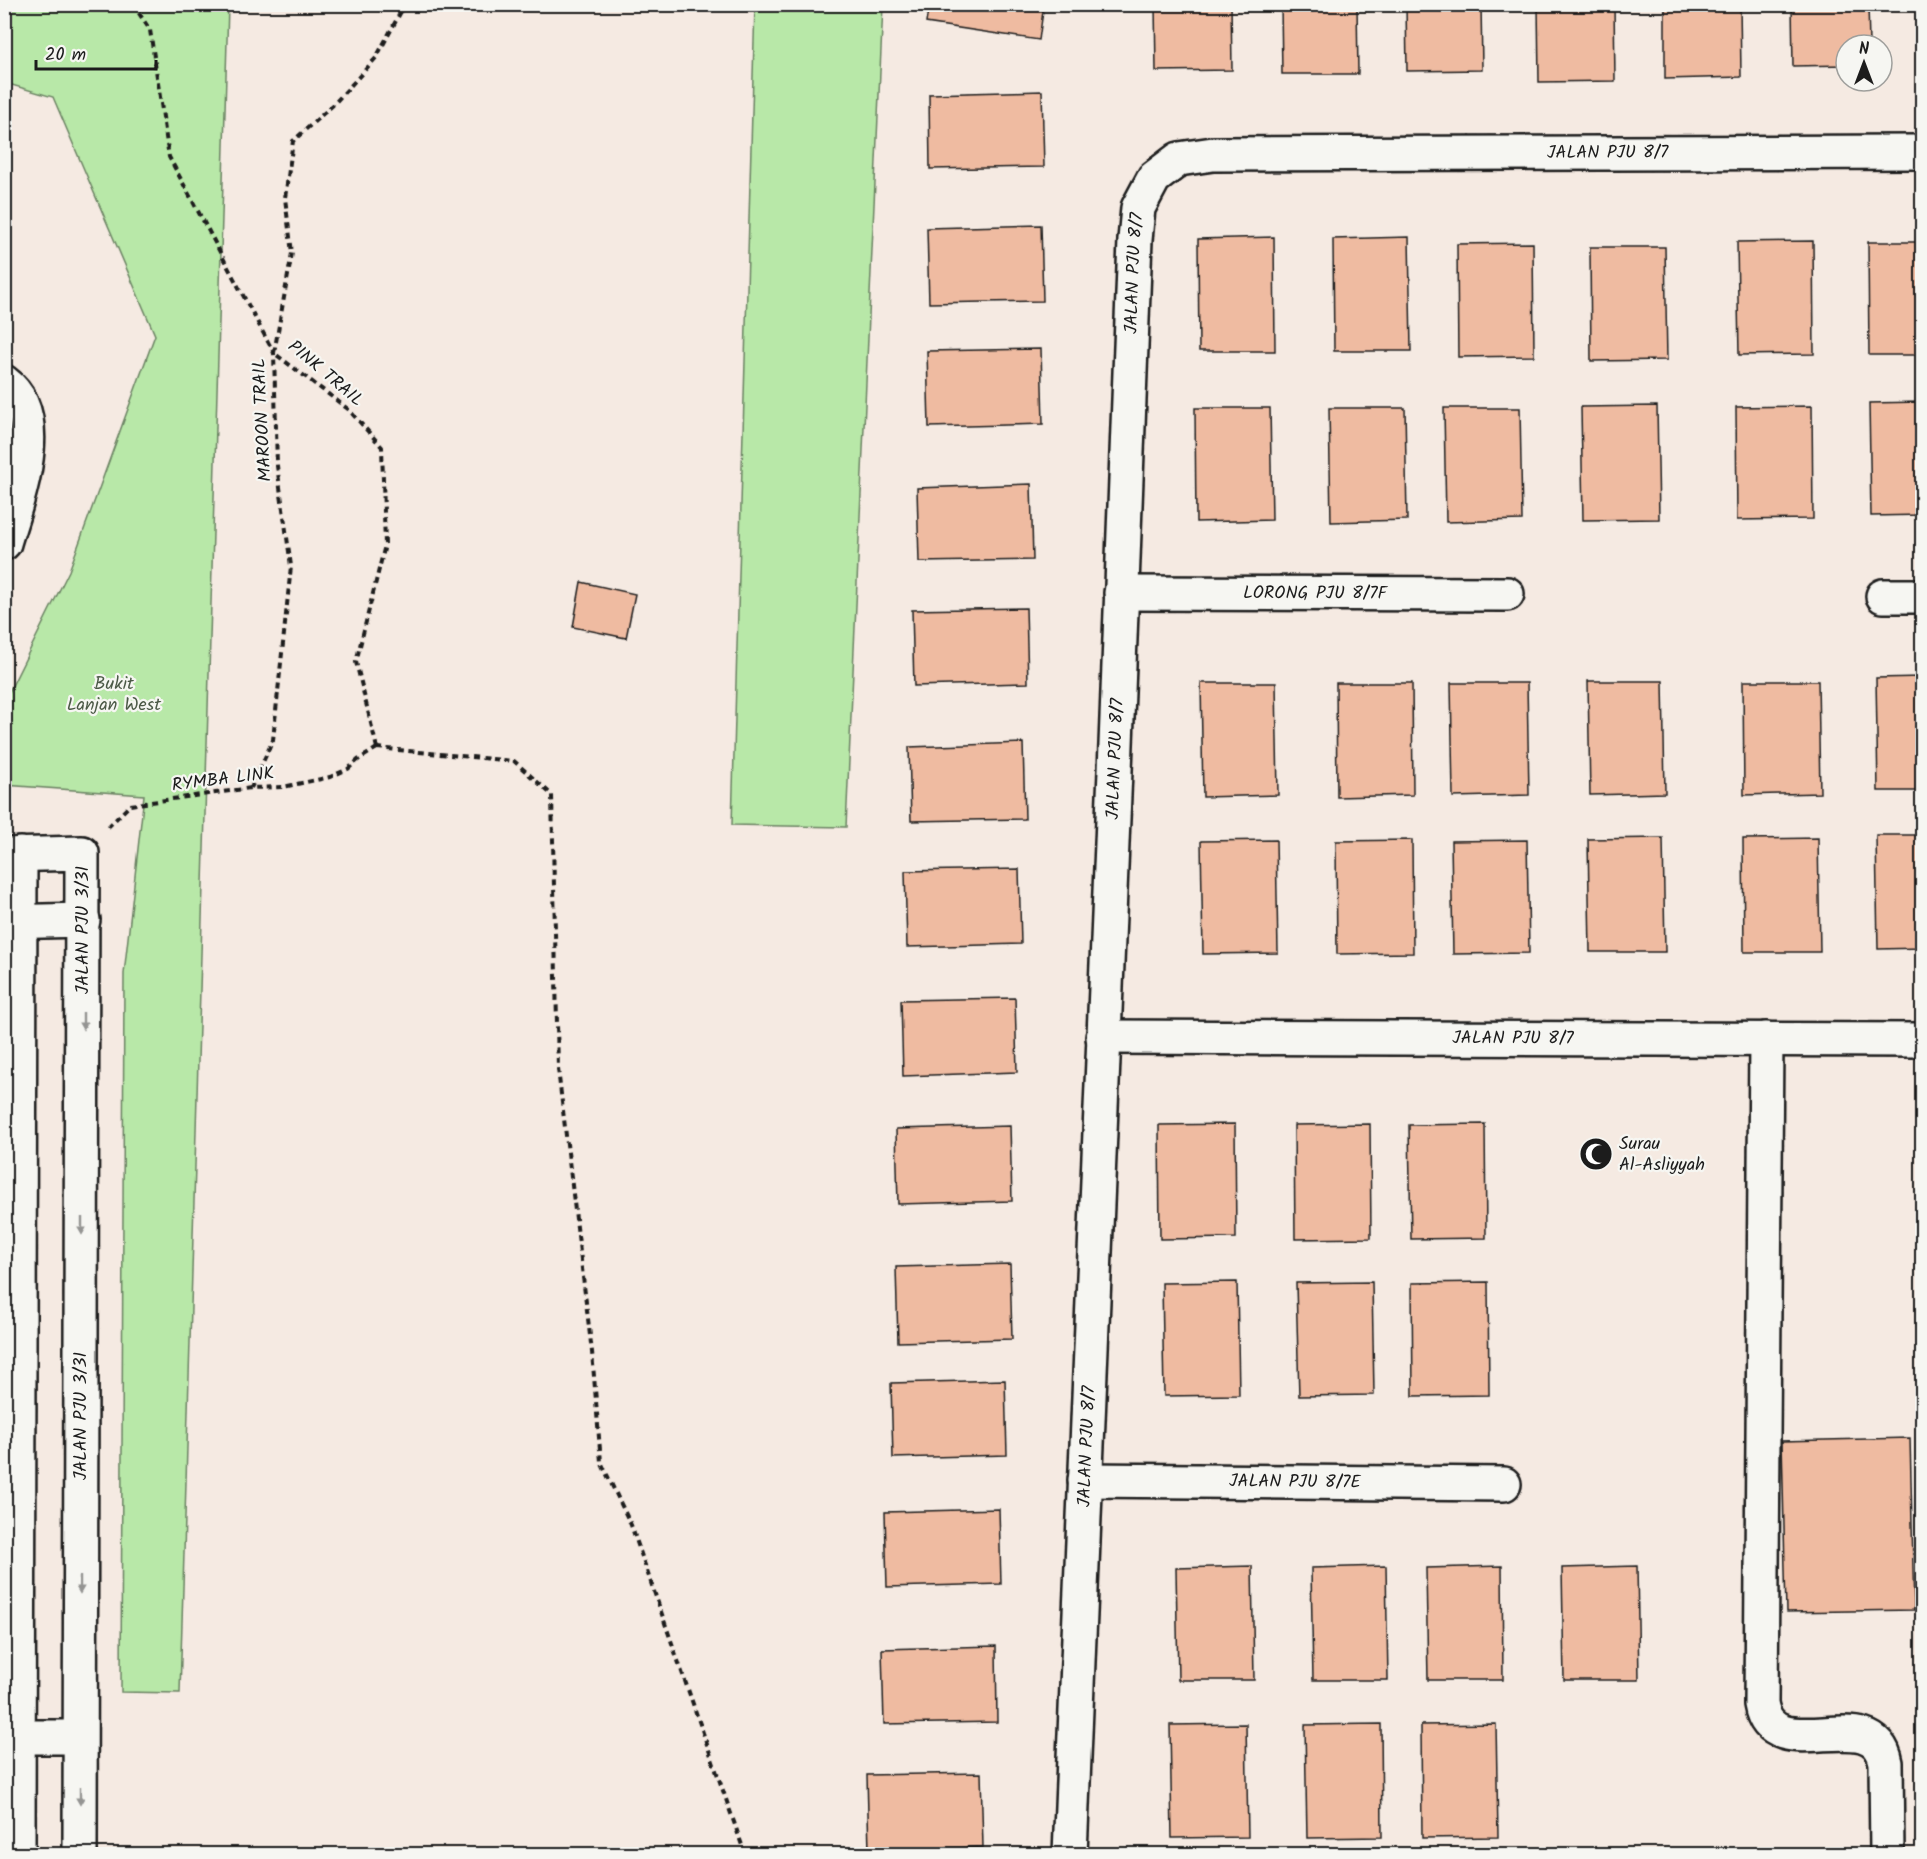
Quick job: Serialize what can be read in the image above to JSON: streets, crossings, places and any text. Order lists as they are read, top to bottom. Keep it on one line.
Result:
{"streets":{"street":["JALAN PJU 8/7","LORONG PJU 8/7F","JALAN PJU 3/31","JALAN PJU 8/7E"],"path":["PINK TRAIL","MAROON TRAIL","RYMBA LINK"]},"crossings":[["JALAN PJU 8/7","LORONG PJU 8/7F"],["JALAN PJU 8/7","JALAN PJU 8/7E"],["PINK TRAIL","MAROON TRAIL"],["PINK TRAIL","RYMBA LINK"],["MAROON TRAIL","RYMBA LINK"],["RYMBA LINK","JALAN PJU 3/31"]],"parks":["Bukit Lanjan West"],"places":{"mosque":["Surau Al-Asliyyah"]},"scale_bar":"20 m","north":"top"}
